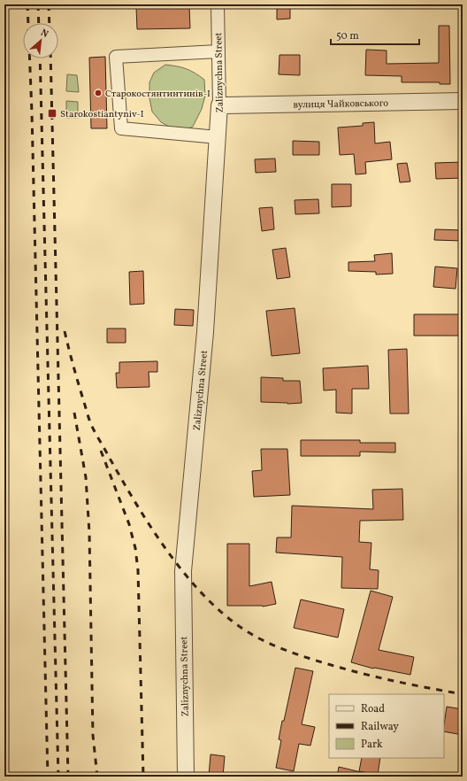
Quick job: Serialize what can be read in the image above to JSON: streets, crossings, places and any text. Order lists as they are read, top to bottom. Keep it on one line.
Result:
{"streets":{"street":["Zaliznychna Street","вулиця Чайковського"]},"crossings":[["Zaliznychna Street","вулиця Чайковського"]],"places":{"other":["Старокостянтинтинів-І"],"transit":["Starokostiantyniv-I"]},"legend":["Road","Railway","Park"],"scale_bar":"50 m","north":"top right"}
